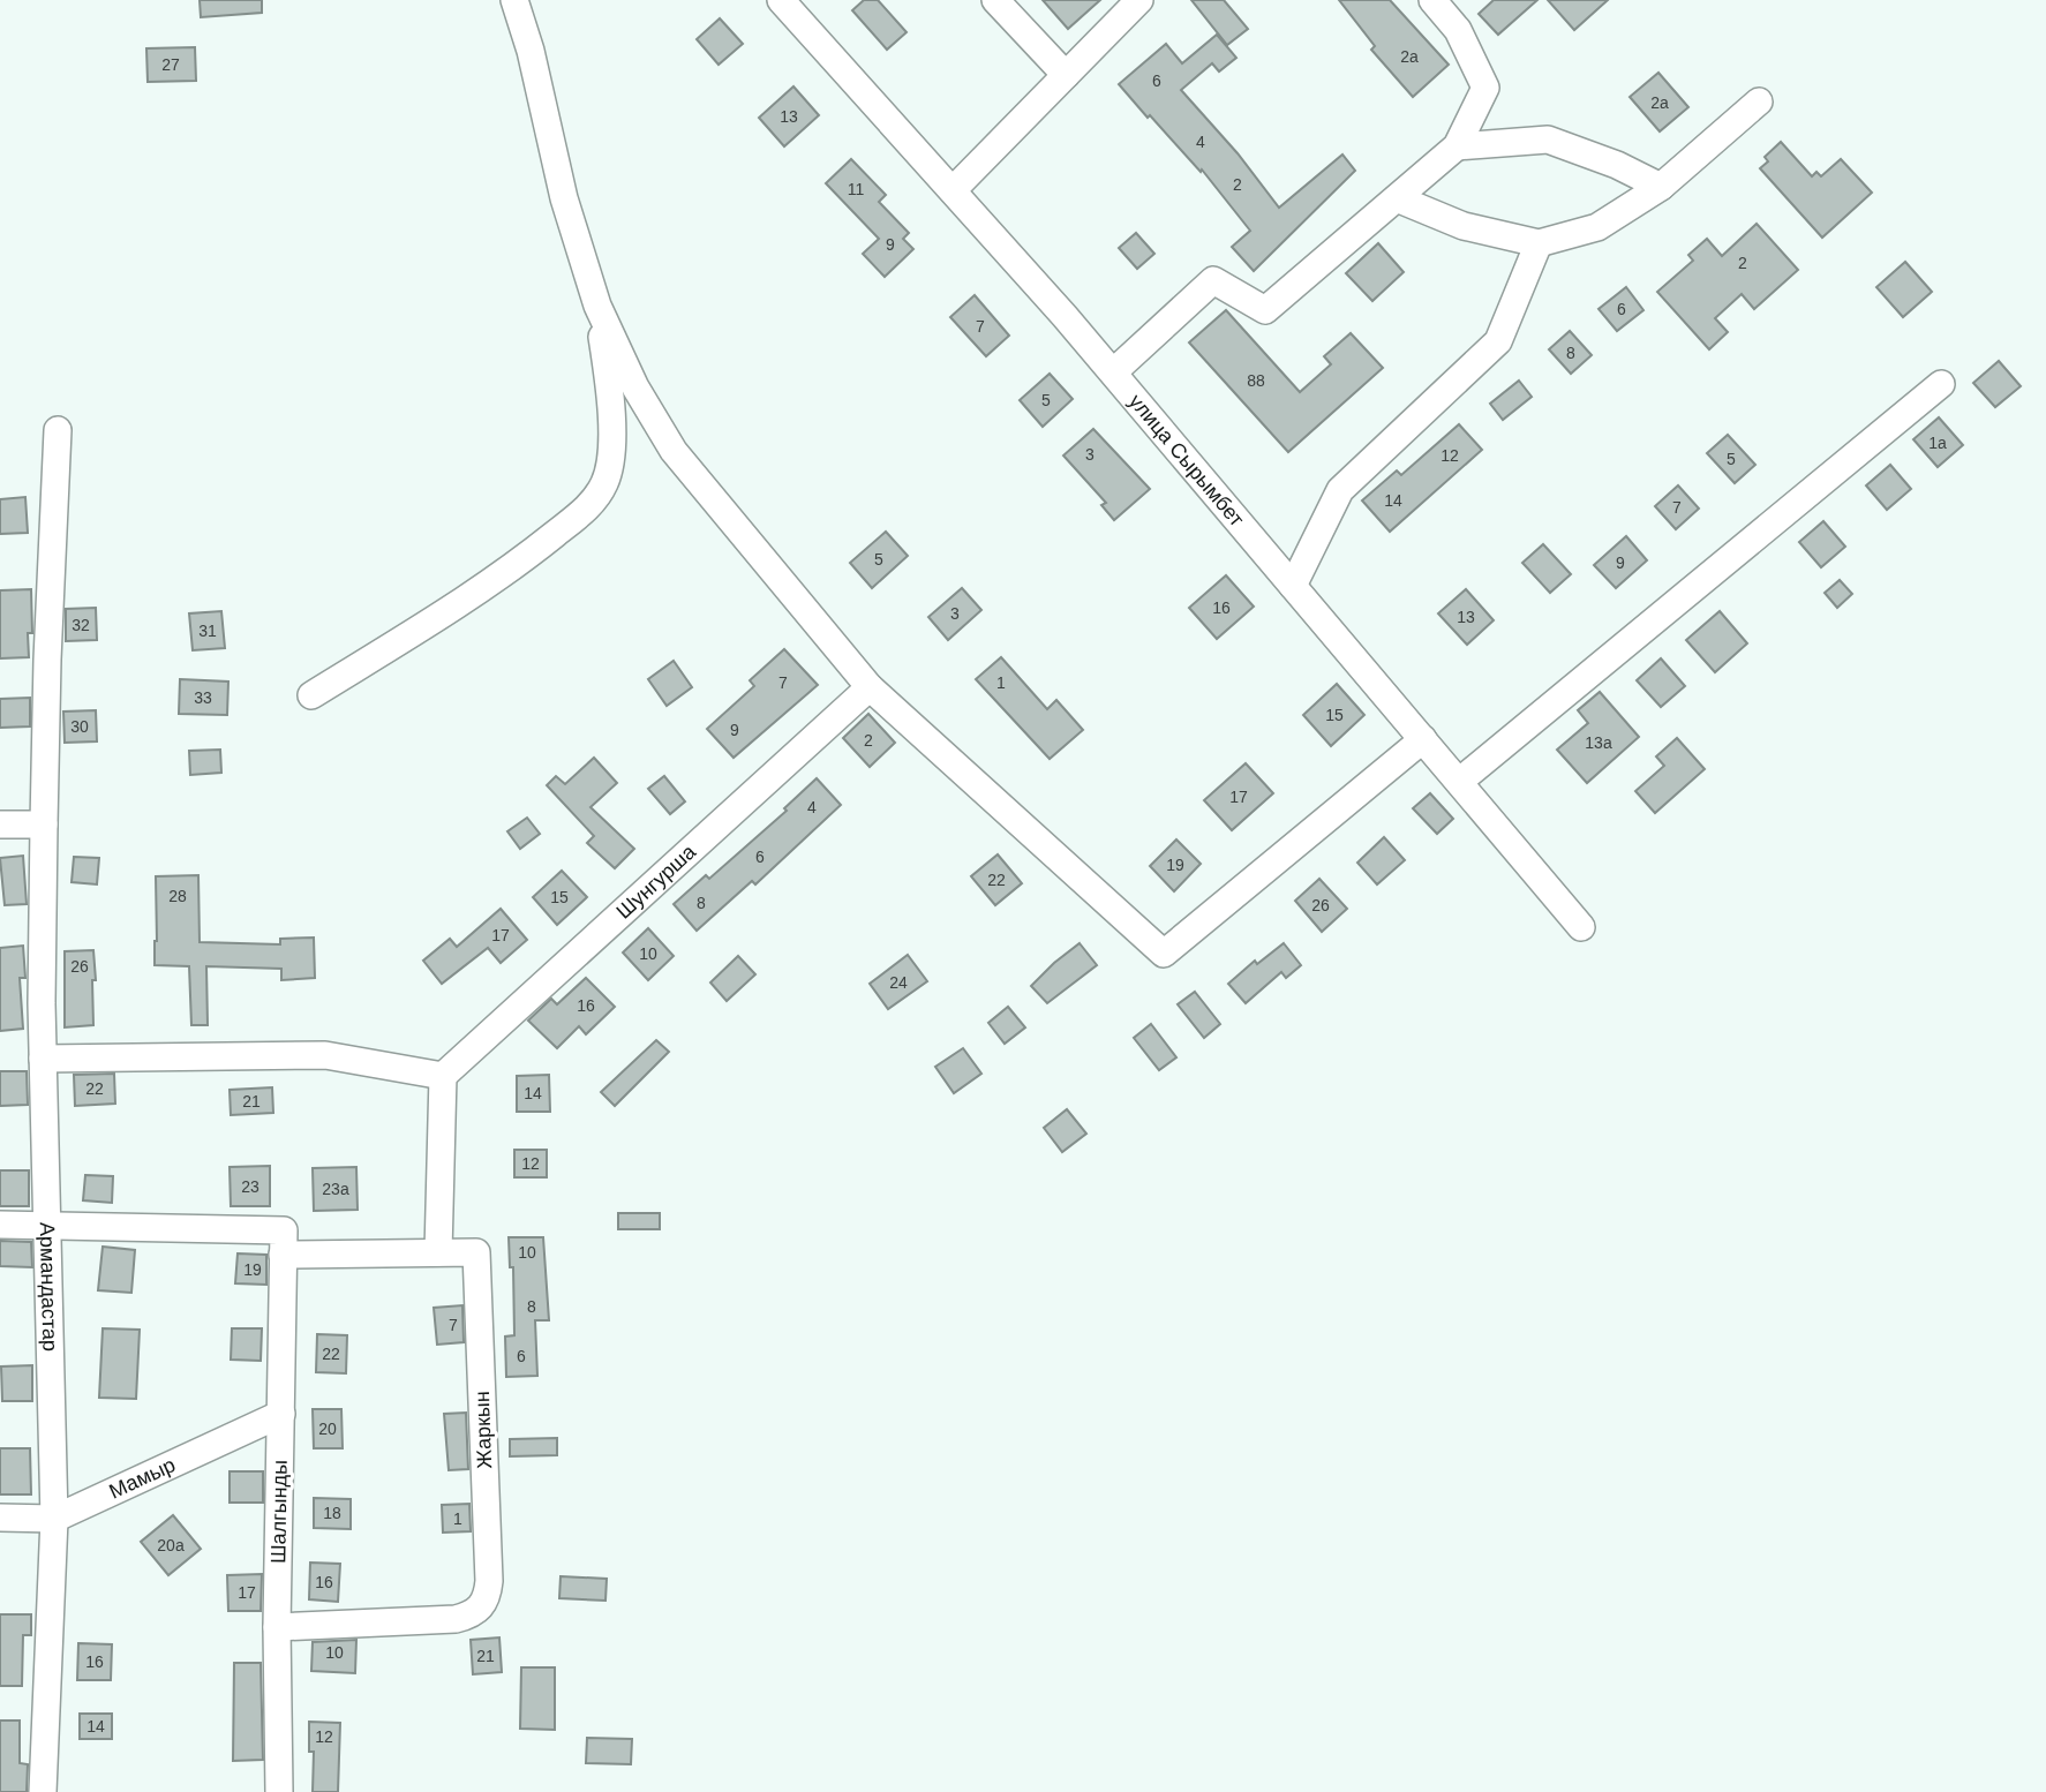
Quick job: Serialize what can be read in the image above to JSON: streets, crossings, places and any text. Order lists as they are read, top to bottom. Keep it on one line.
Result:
{"streets":{"street":["улица Сырымбет","Шунгурша","Армандастар","Жаркын","Мамыр","Шалгынды"]},"crossings":[["Армандастар","Мамыр"],["Жаркын","Шалгынды"],["Мамыр","Шалгынды"]],"house_numbers":["2а","27","6","2а","13","4","2","11","9","2","6","7","8","88","5","1а","3","12","5","14","7","5","9","16","3","13","32","31","7","1","33","15","30","9","2","13а","17","4","6","19","22","28","15","8","26","17","10","26","24","16","22","14","21","12","23","23а","10","19","8","7","22","6","20","18","1","20а","16","17","10","21","16","14","12"]}
